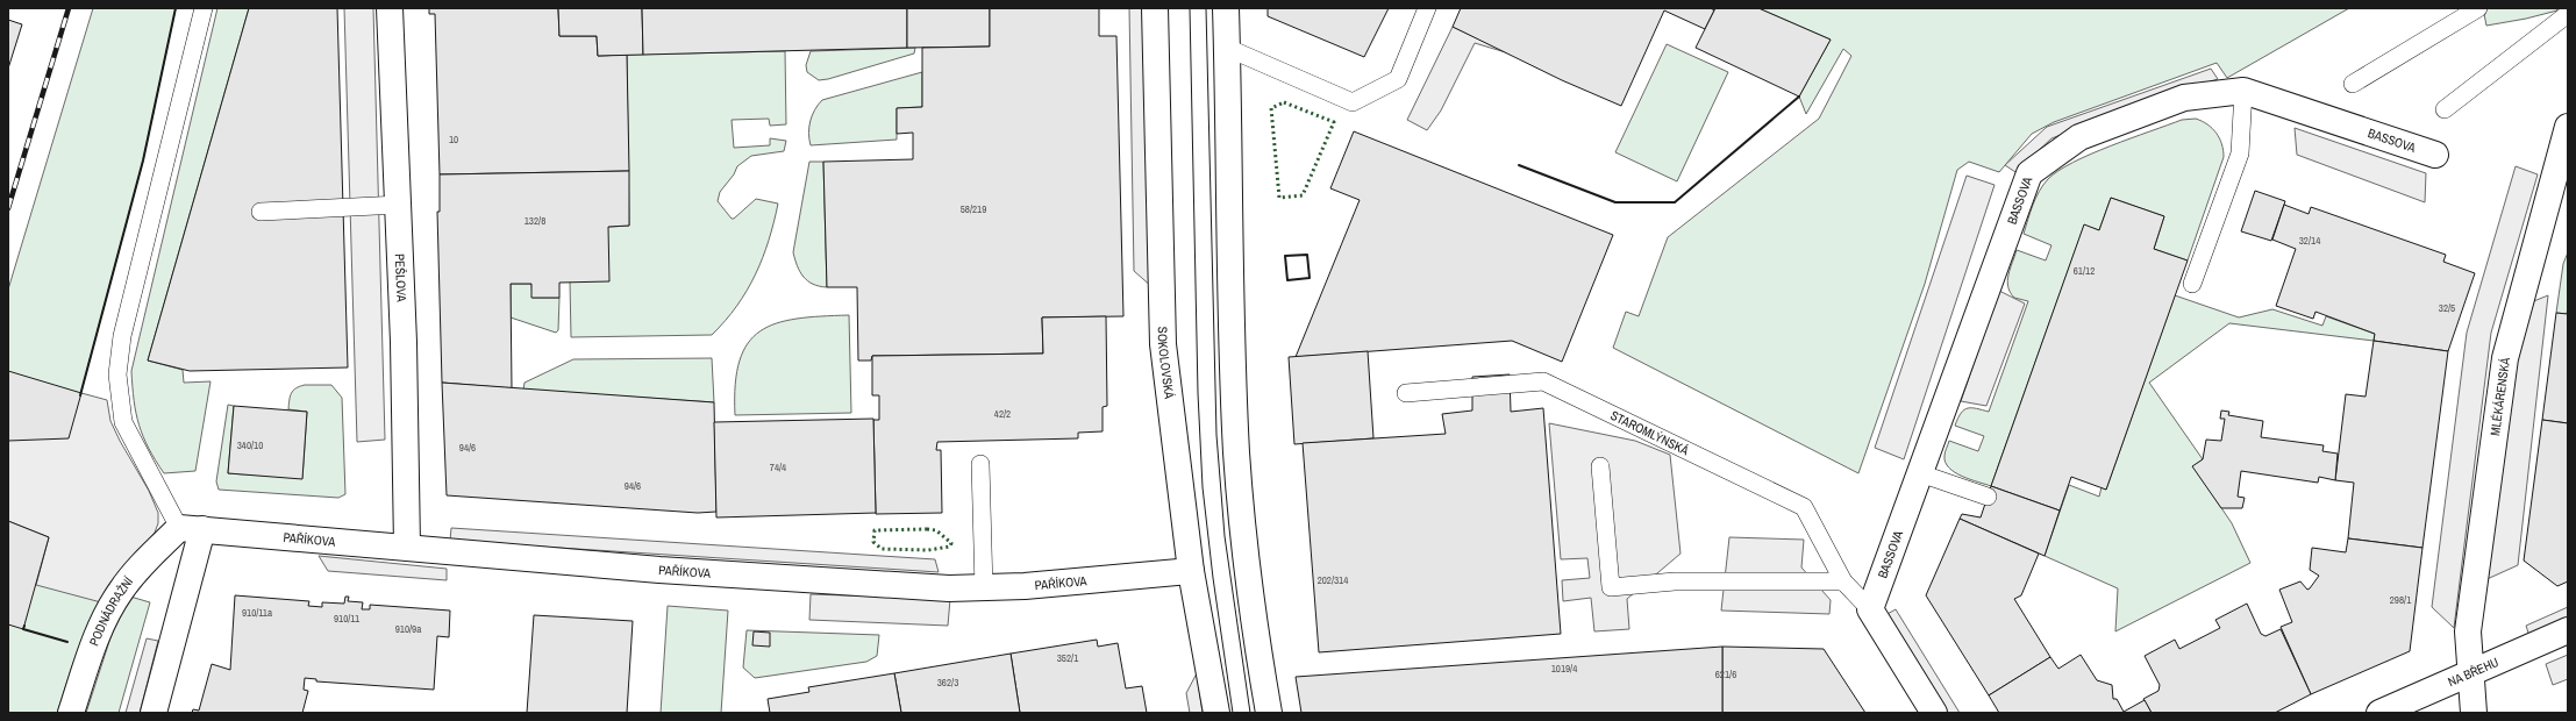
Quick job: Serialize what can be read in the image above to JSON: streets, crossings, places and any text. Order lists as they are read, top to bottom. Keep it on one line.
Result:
{"streets":{"street":["BASSOVA","PEŠLOVA","SOKOLOVSKÁ","MLÉKÁRENSKÁ","STAROMLÝNSKÁ","PAŘÍKOVA","PODNÁDRAŽNÍ","NA BŘEHU"]},"crossings":[["BASSOVA","STAROMLÝNSKÁ"],["PEŠLOVA","PAŘÍKOVA"],["SOKOLOVSKÁ","PAŘÍKOVA"],["MLÉKÁRENSKÁ","NA BŘEHU"],["PAŘÍKOVA","PODNÁDRAŽNÍ"]],"house_numbers":["10","58/219","132/8","32/14","61/12","32/5","42/2","340/10","94/6","74/4","94/6","202/314","298/1","910/11a","910/11","910/9a","352/1","1019/4","621/6","362/3"]}
